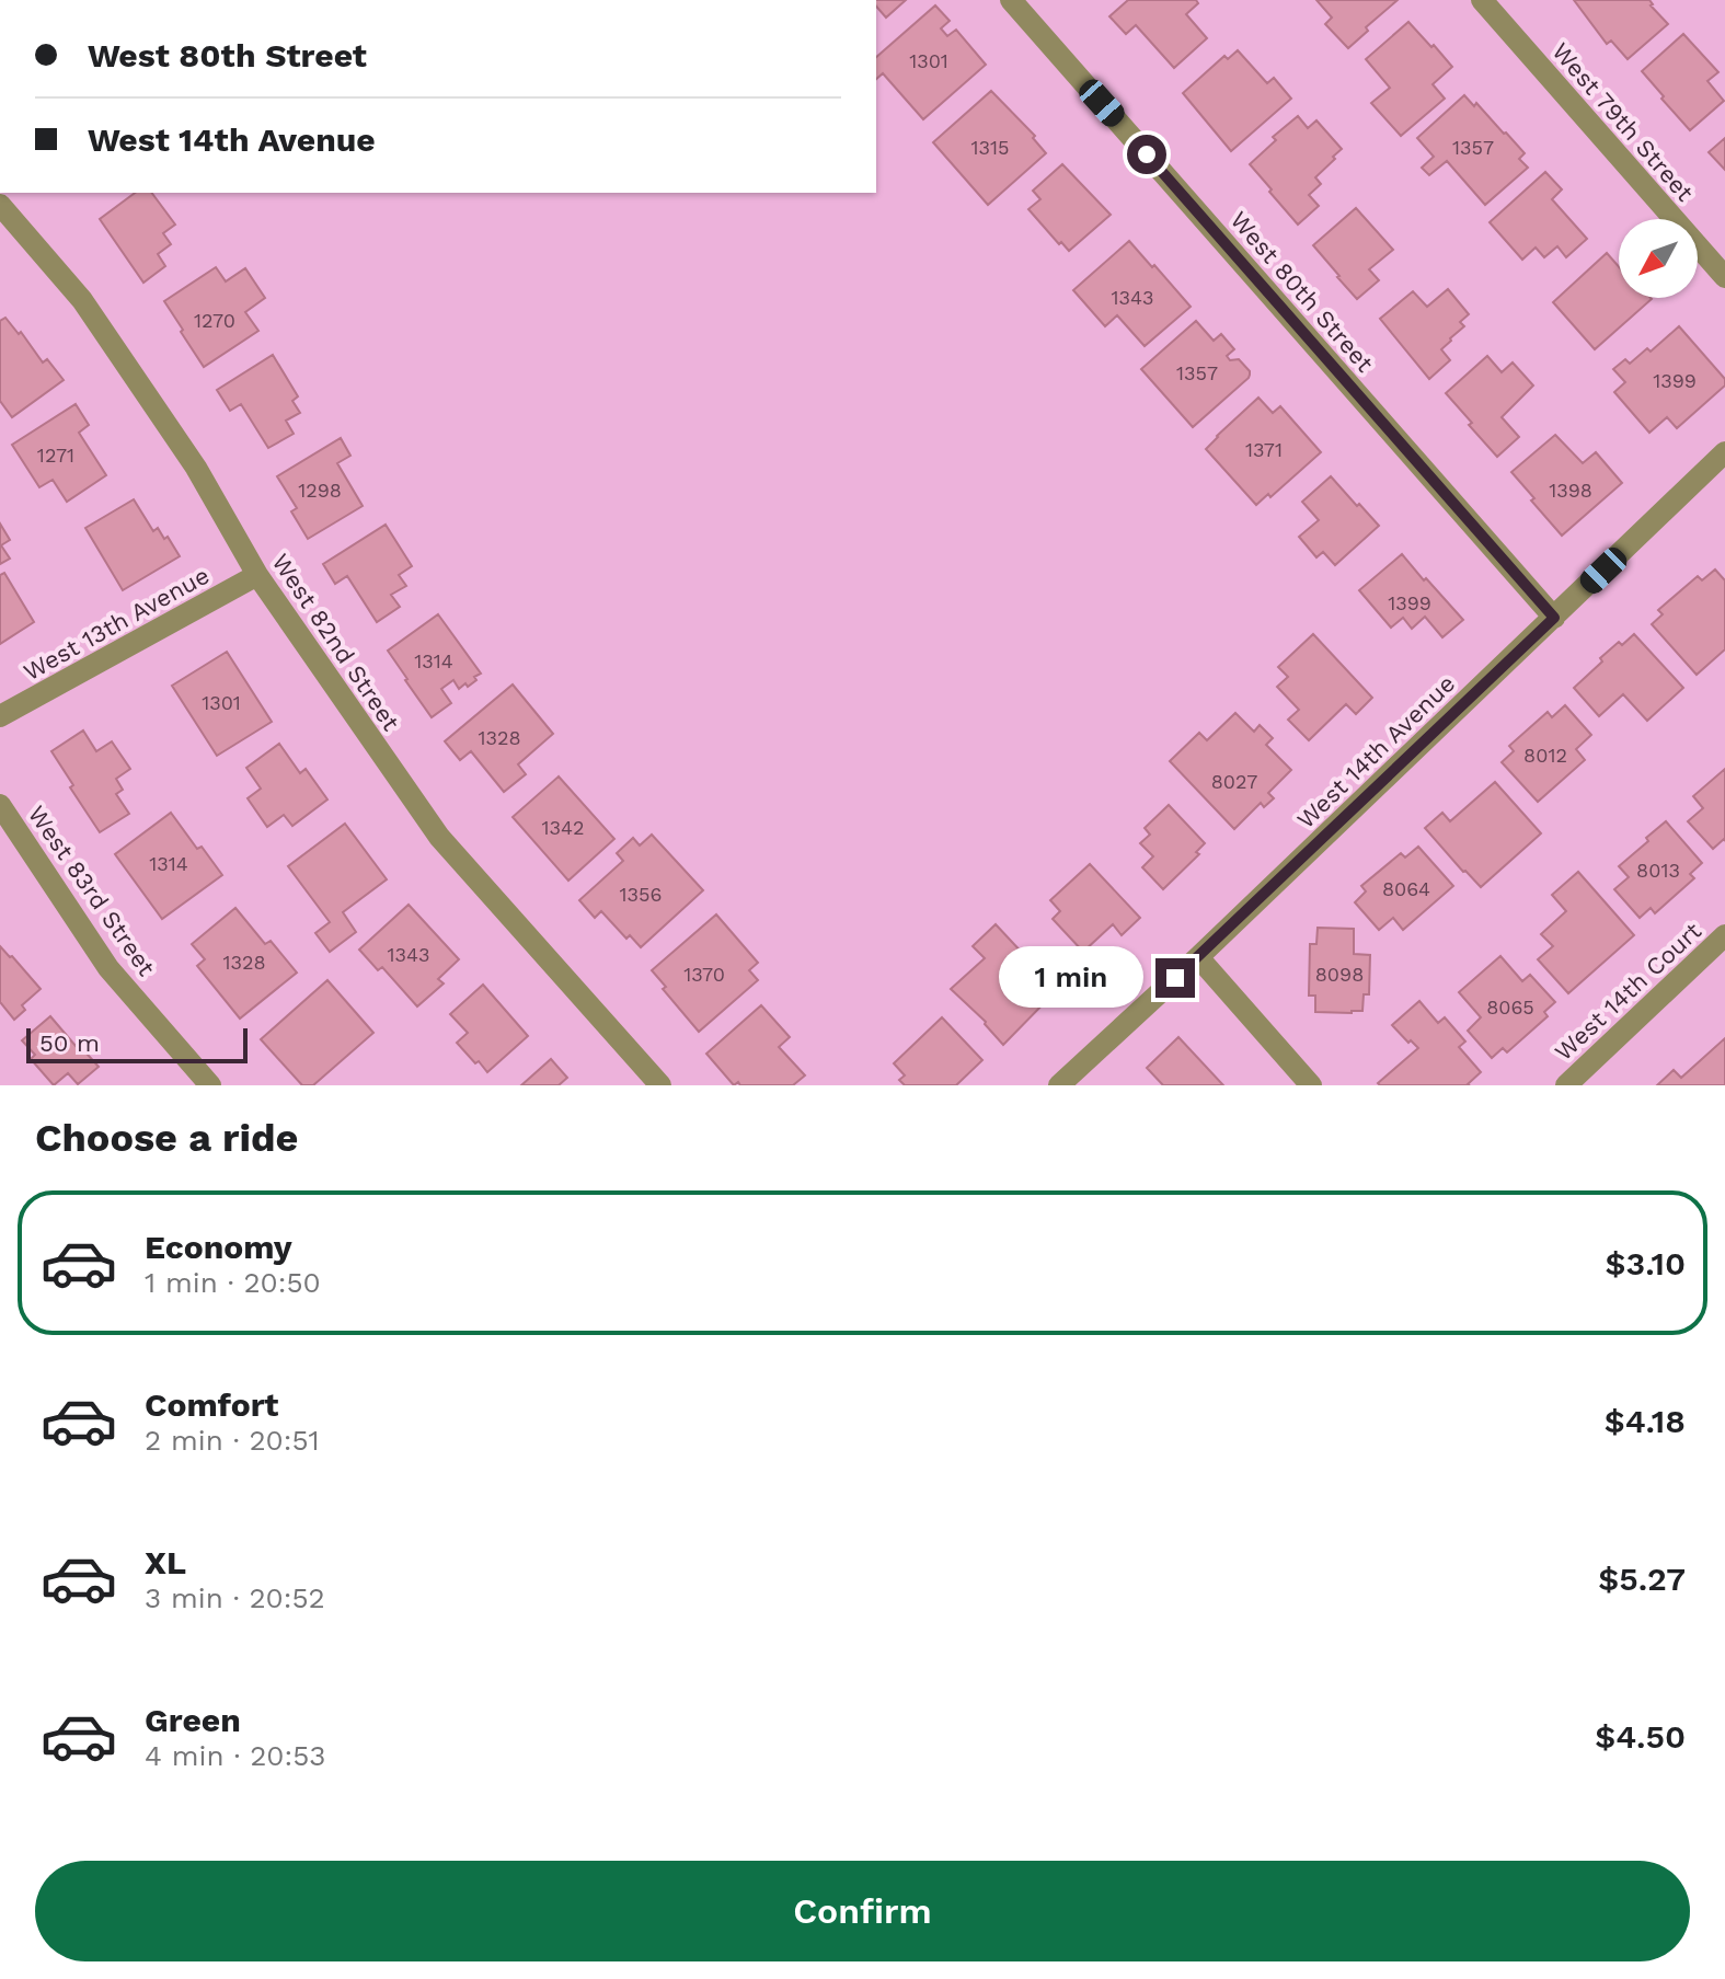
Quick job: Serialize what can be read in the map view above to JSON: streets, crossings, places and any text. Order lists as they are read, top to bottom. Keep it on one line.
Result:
{"streets":{"street":["West 79th Street","West 80th Street","West 13th Avenue","West 82nd Street","West 14th Avenue","West 83rd Street","West 14th Court"]},"crossings":[["West 80th Street","West 14th Avenue"],["West 13th Avenue","West 82nd Street"]],"house_numbers":["1301","1315","1357","1343","1270","1357","1399","1371","1271","1298","1398","1399","1314","1301","1328","8012","8027","1342","1314","8013","8064","1356","1343","1328","1370","8098","8065"],"scale_bar":"50 m","north":"bottom left","page":{"banner":["West 80th Street","West 14th Avenue"],"bubble":"1 min","scale":"50 m","heading":"Choose a ride","list":[{"name":"Economy","note":"1 min · 20:50","value":"$3.10"},{"name":"Comfort","note":"2 min · 20:51","value":"$4.18"},{"name":"XL","note":"3 min · 20:52","value":"$5.27"},{"name":"Green","note":"4 min · 20:53","value":"$4.50"}],"buttons":"Confirm"}}
